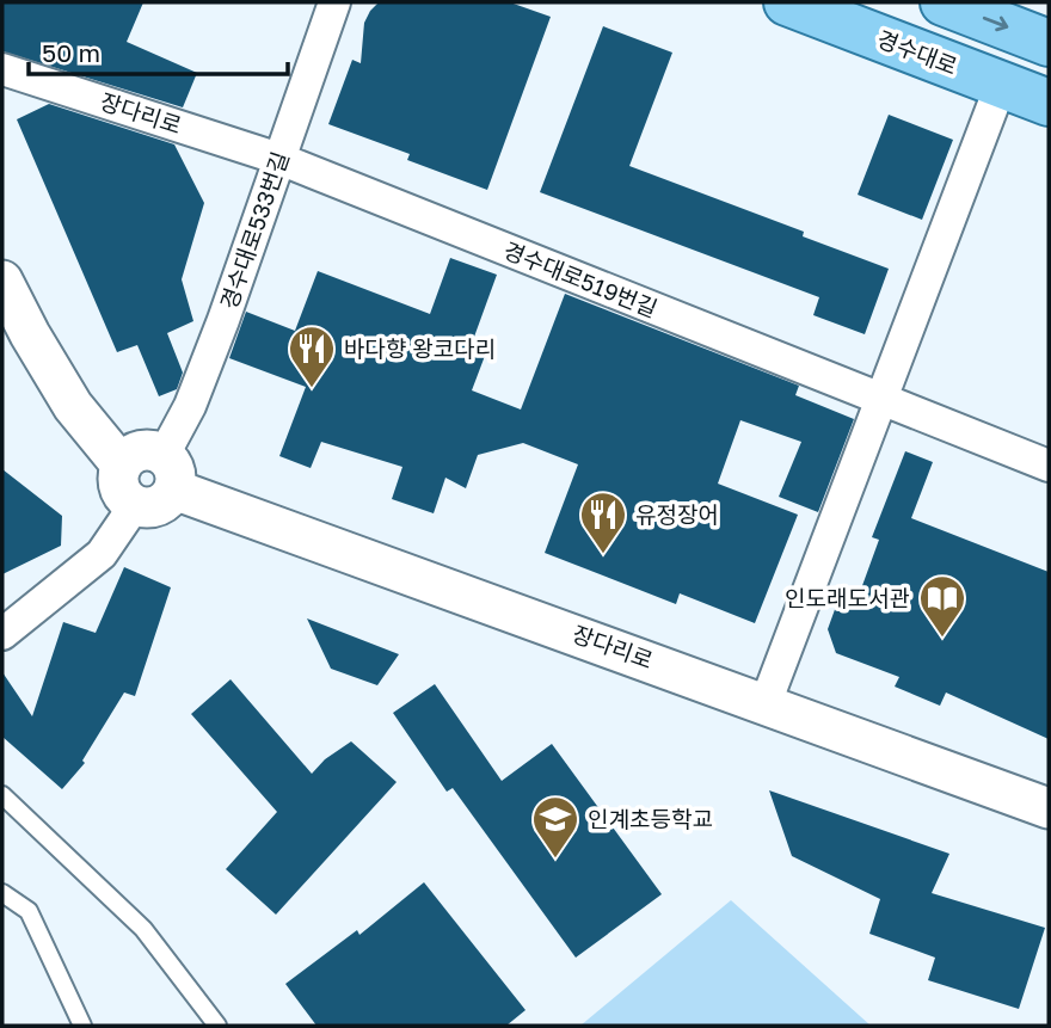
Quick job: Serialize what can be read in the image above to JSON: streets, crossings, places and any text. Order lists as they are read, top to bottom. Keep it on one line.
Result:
{"streets":{"main road":["경수대로"],"street":["장다리로","경수대로533번길","경수대로519번길"]},"crossings":[["장다리로","경수대로533번길"],["장다리로","경수대로519번길"],["경수대로533번길","경수대로519번길"]],"places":{"restaurant":["바다향 왕코다리","유정장어"],"library":["인도래도서관"],"school or university":["인계초등학교"]},"scale_bar":"50 m"}
